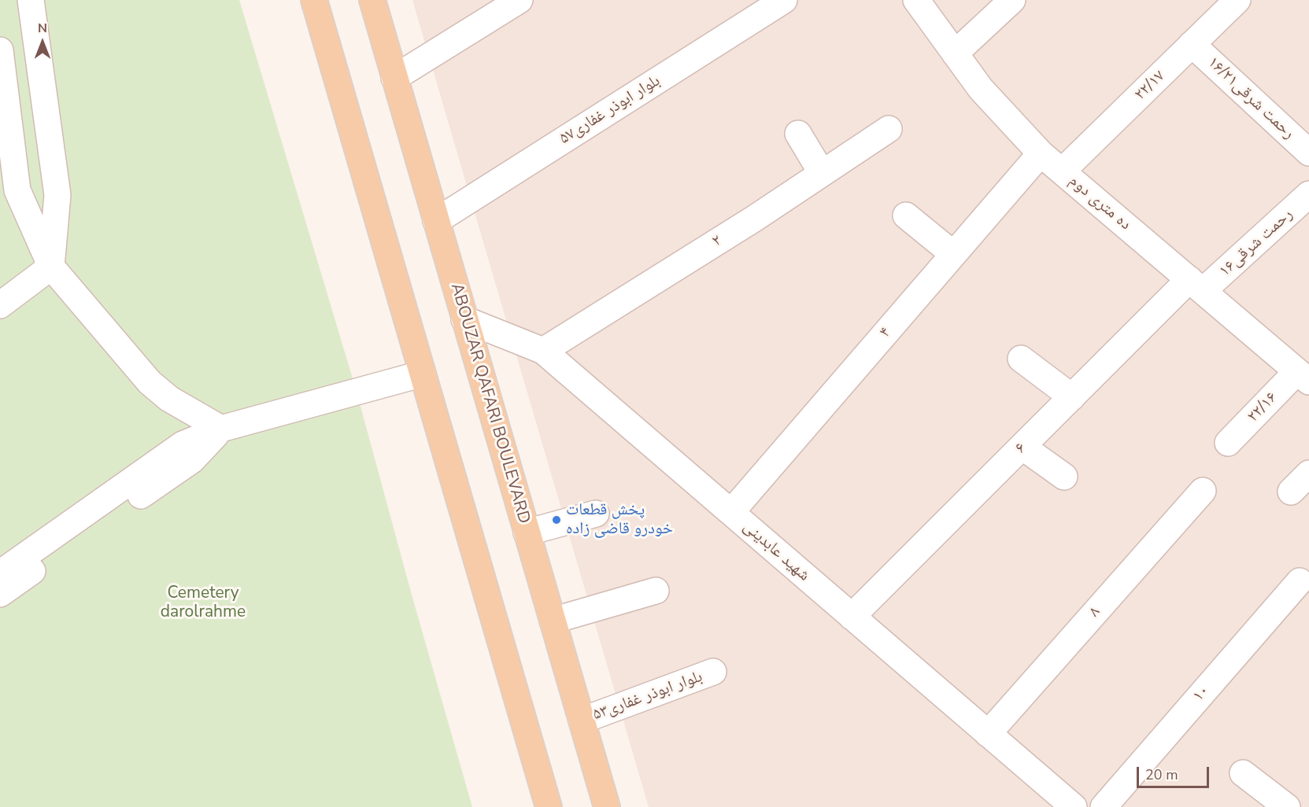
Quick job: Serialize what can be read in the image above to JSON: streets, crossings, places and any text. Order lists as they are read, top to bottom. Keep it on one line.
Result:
{"streets":{"main road":["ABOUZAR QAFARI BOULEVARD"],"street":["۲۲/۱۷","۱۶/۲۱رحمت شرقی","بلوار ابوذر غفاری۵۷","ده متری دوم","۲","۱۶رحمت شرقی","۴","۲۲/۱۶","۶","شهید عابدینی","۸","۱۰","بلوار ابوذر غفاری۵۳"]},"crossings":[["۲۲/۱۷","۱۶/۲۱رحمت شرقی"],["۲۲/۱۷","ده متری دوم"],["بلوار ابوذر غفاری۵۷","ABOUZAR QAFARI BOULEVARD"],["ده متری دوم","۱۶رحمت شرقی"],["ده متری دوم","۴"],["ده متری دوم","۲۲/۱۶"],["ده متری دوم","۶"],["۲","شهید عابدینی"],["۱۶رحمت شرقی","۶"],["۴","شهید عابدینی"],["ABOUZAR QAFARI BOULEVARD","شهید عابدینی"],["ABOUZAR QAFARI BOULEVARD","بلوار ابوذر غفاری۵۳"],["۶","شهید عابدینی"],["شهید عابدینی","۸"]],"parks":["Cemetery darolrahme"],"places":["پخش قطعات خودرو قاضی زاده"],"scale_bar":"20 m","north":"top"}
